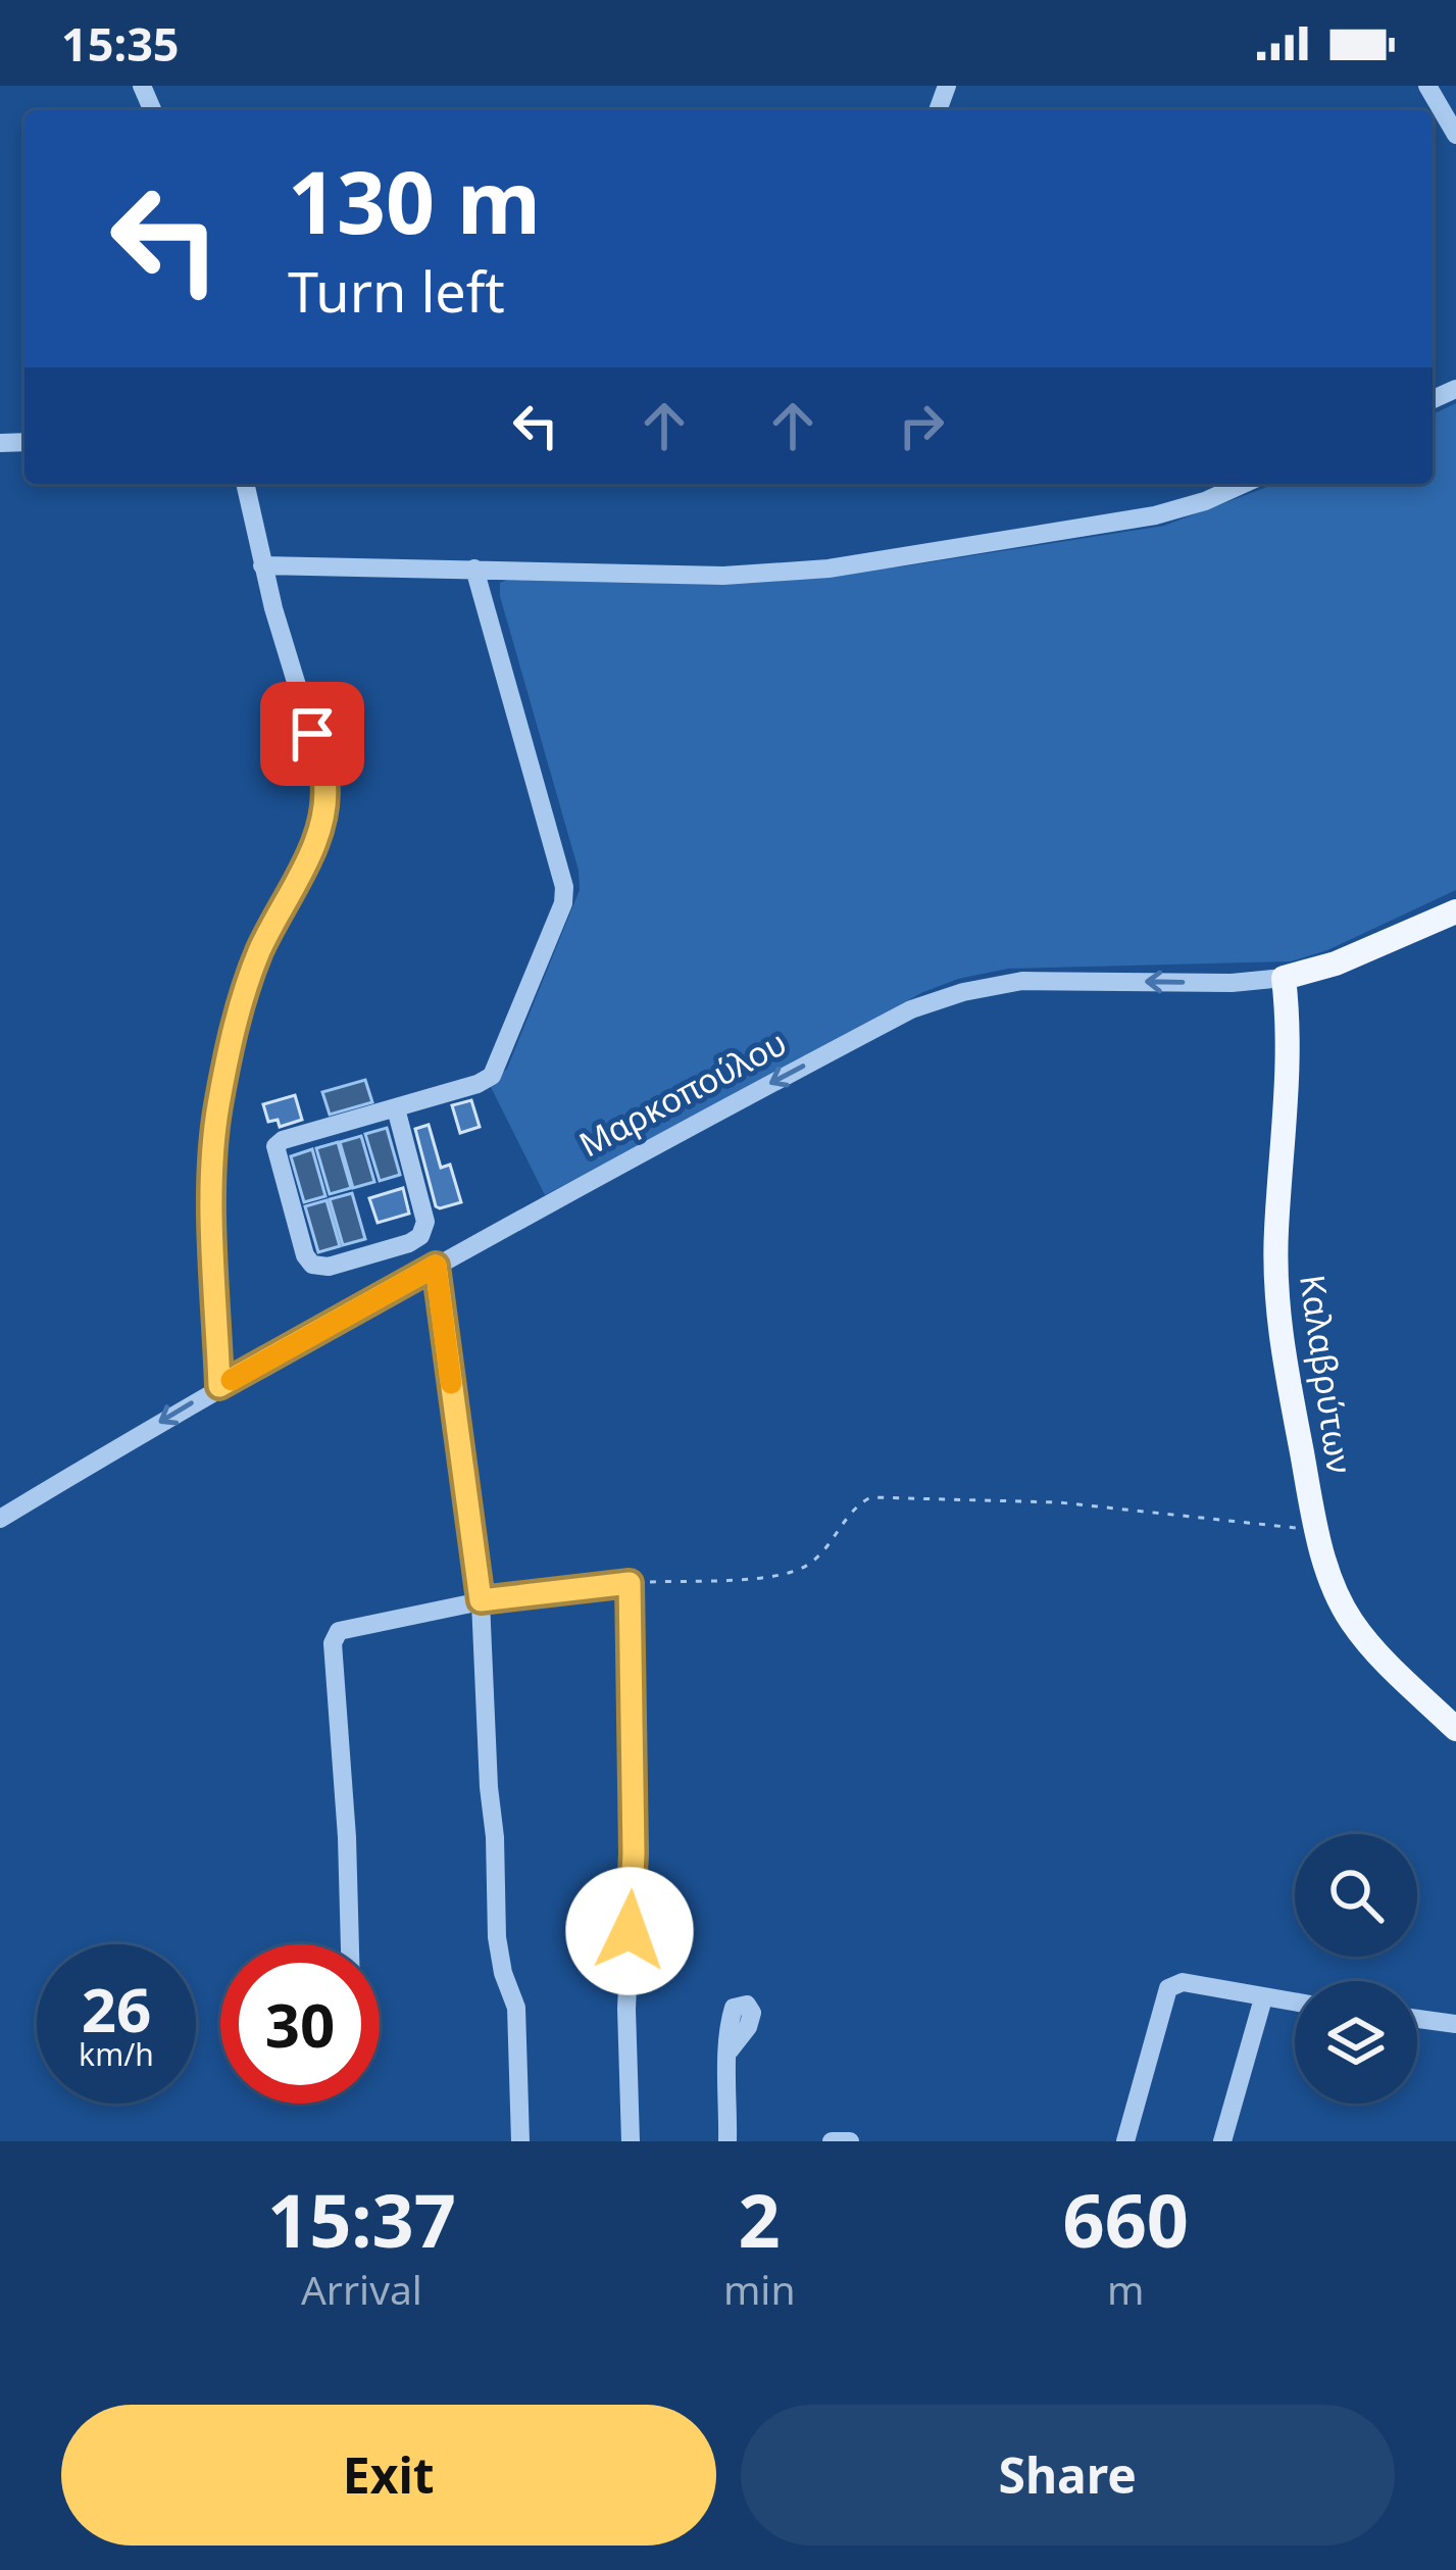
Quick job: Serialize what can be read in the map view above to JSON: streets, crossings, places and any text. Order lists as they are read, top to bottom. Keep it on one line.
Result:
{"streets":{"main road":["Μαρκοπούλου","Καλαβρύτων"]},"crossings":[["Μαρκοπούλου","Καλαβρύτων"]],"one_way":["Μαρκοπούλου"],"page":{"status":"15:35","turn":["130 m","Turn left"],"speed":"26 km/h","limit":"30","eta":["15:37","Arrival","2","min","660","m"],"buttons":["Exit","Share"]}}
